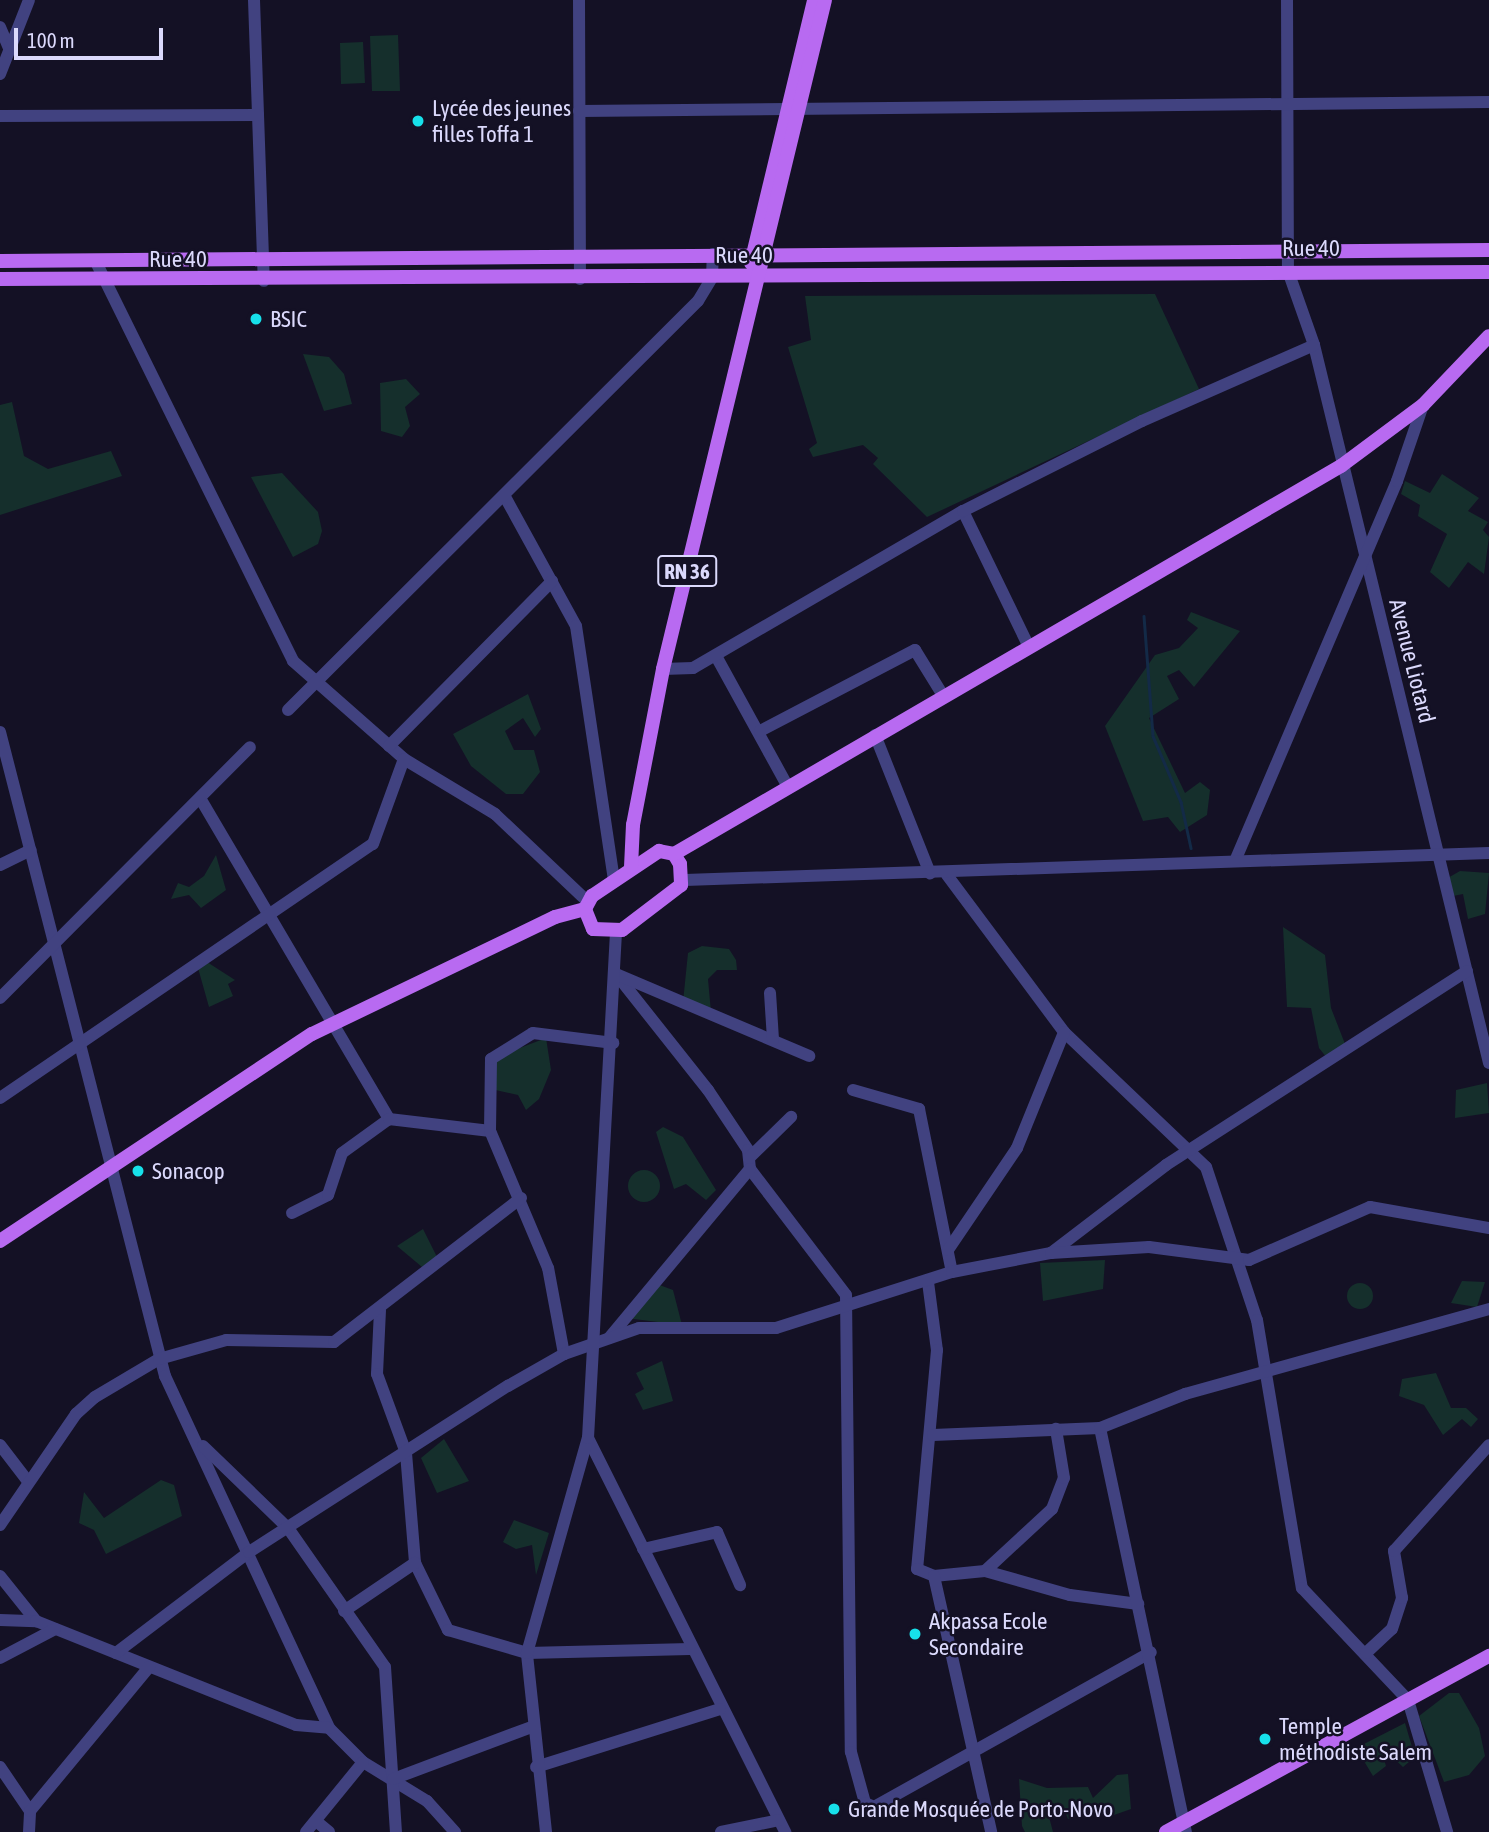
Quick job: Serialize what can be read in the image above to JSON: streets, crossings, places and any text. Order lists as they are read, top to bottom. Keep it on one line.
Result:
{"streets":{"main road":["Rue 40","RN 36"],"street":["Avenue Liotard"]},"crossings":[["Rue 40","RN 36"],["Rue 40","Avenue Liotard"]],"places":["Lycée des jeunes filles Toffa 1","BSIC","Sonacop","Akpassa Ecole Secondaire","Temple méthodiste Salem","Grande Mosquée de Porto-Novo"],"scale_bar":"100 m"}
